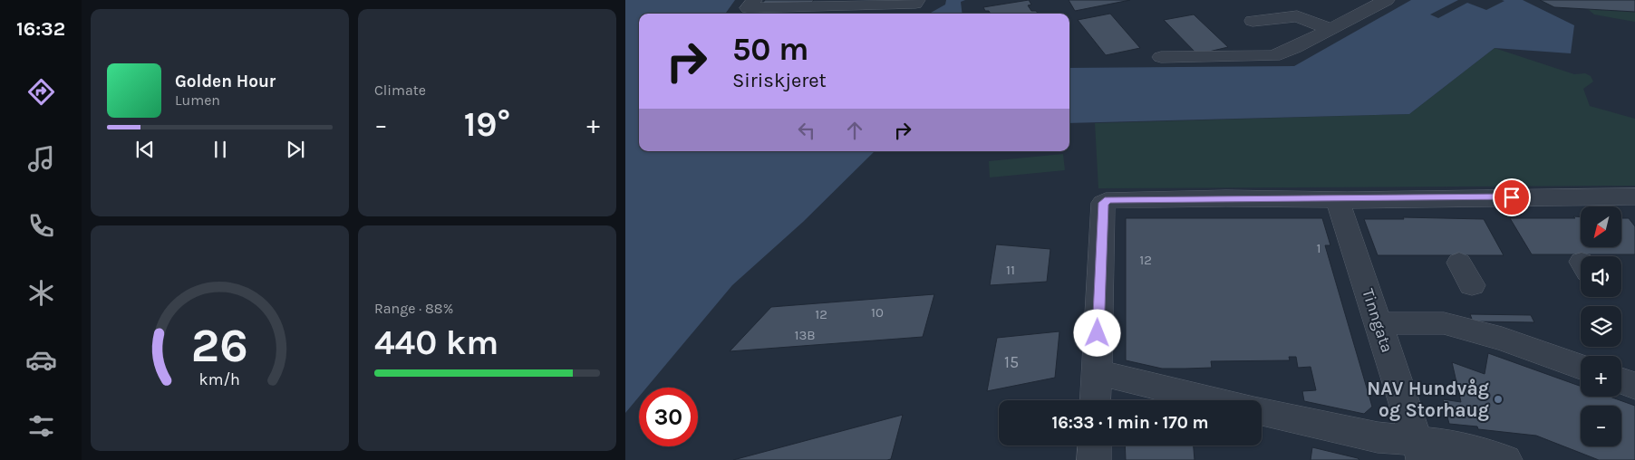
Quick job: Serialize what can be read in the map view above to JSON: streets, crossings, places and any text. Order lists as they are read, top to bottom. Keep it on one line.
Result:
{"streets":{"street":["Tinngata"]},"places":["NAV Hundvåg og Storhaug"],"house_numbers":["1","12","11","10","12","13B","15"],"north":"bottom left","page":{"tabs":"16:32","tile":["Climate",["Range · 88%","440 km"]],"turn":["50 m","Siriskjeret"],"song":["Golden Hour","Lumen"],"heat":["−","19°","+"],"map_buttons":["+","−"],"limit":"30","trip":"16:33 · 1 min · 170 m","gauge":["26","km/h"]}}
